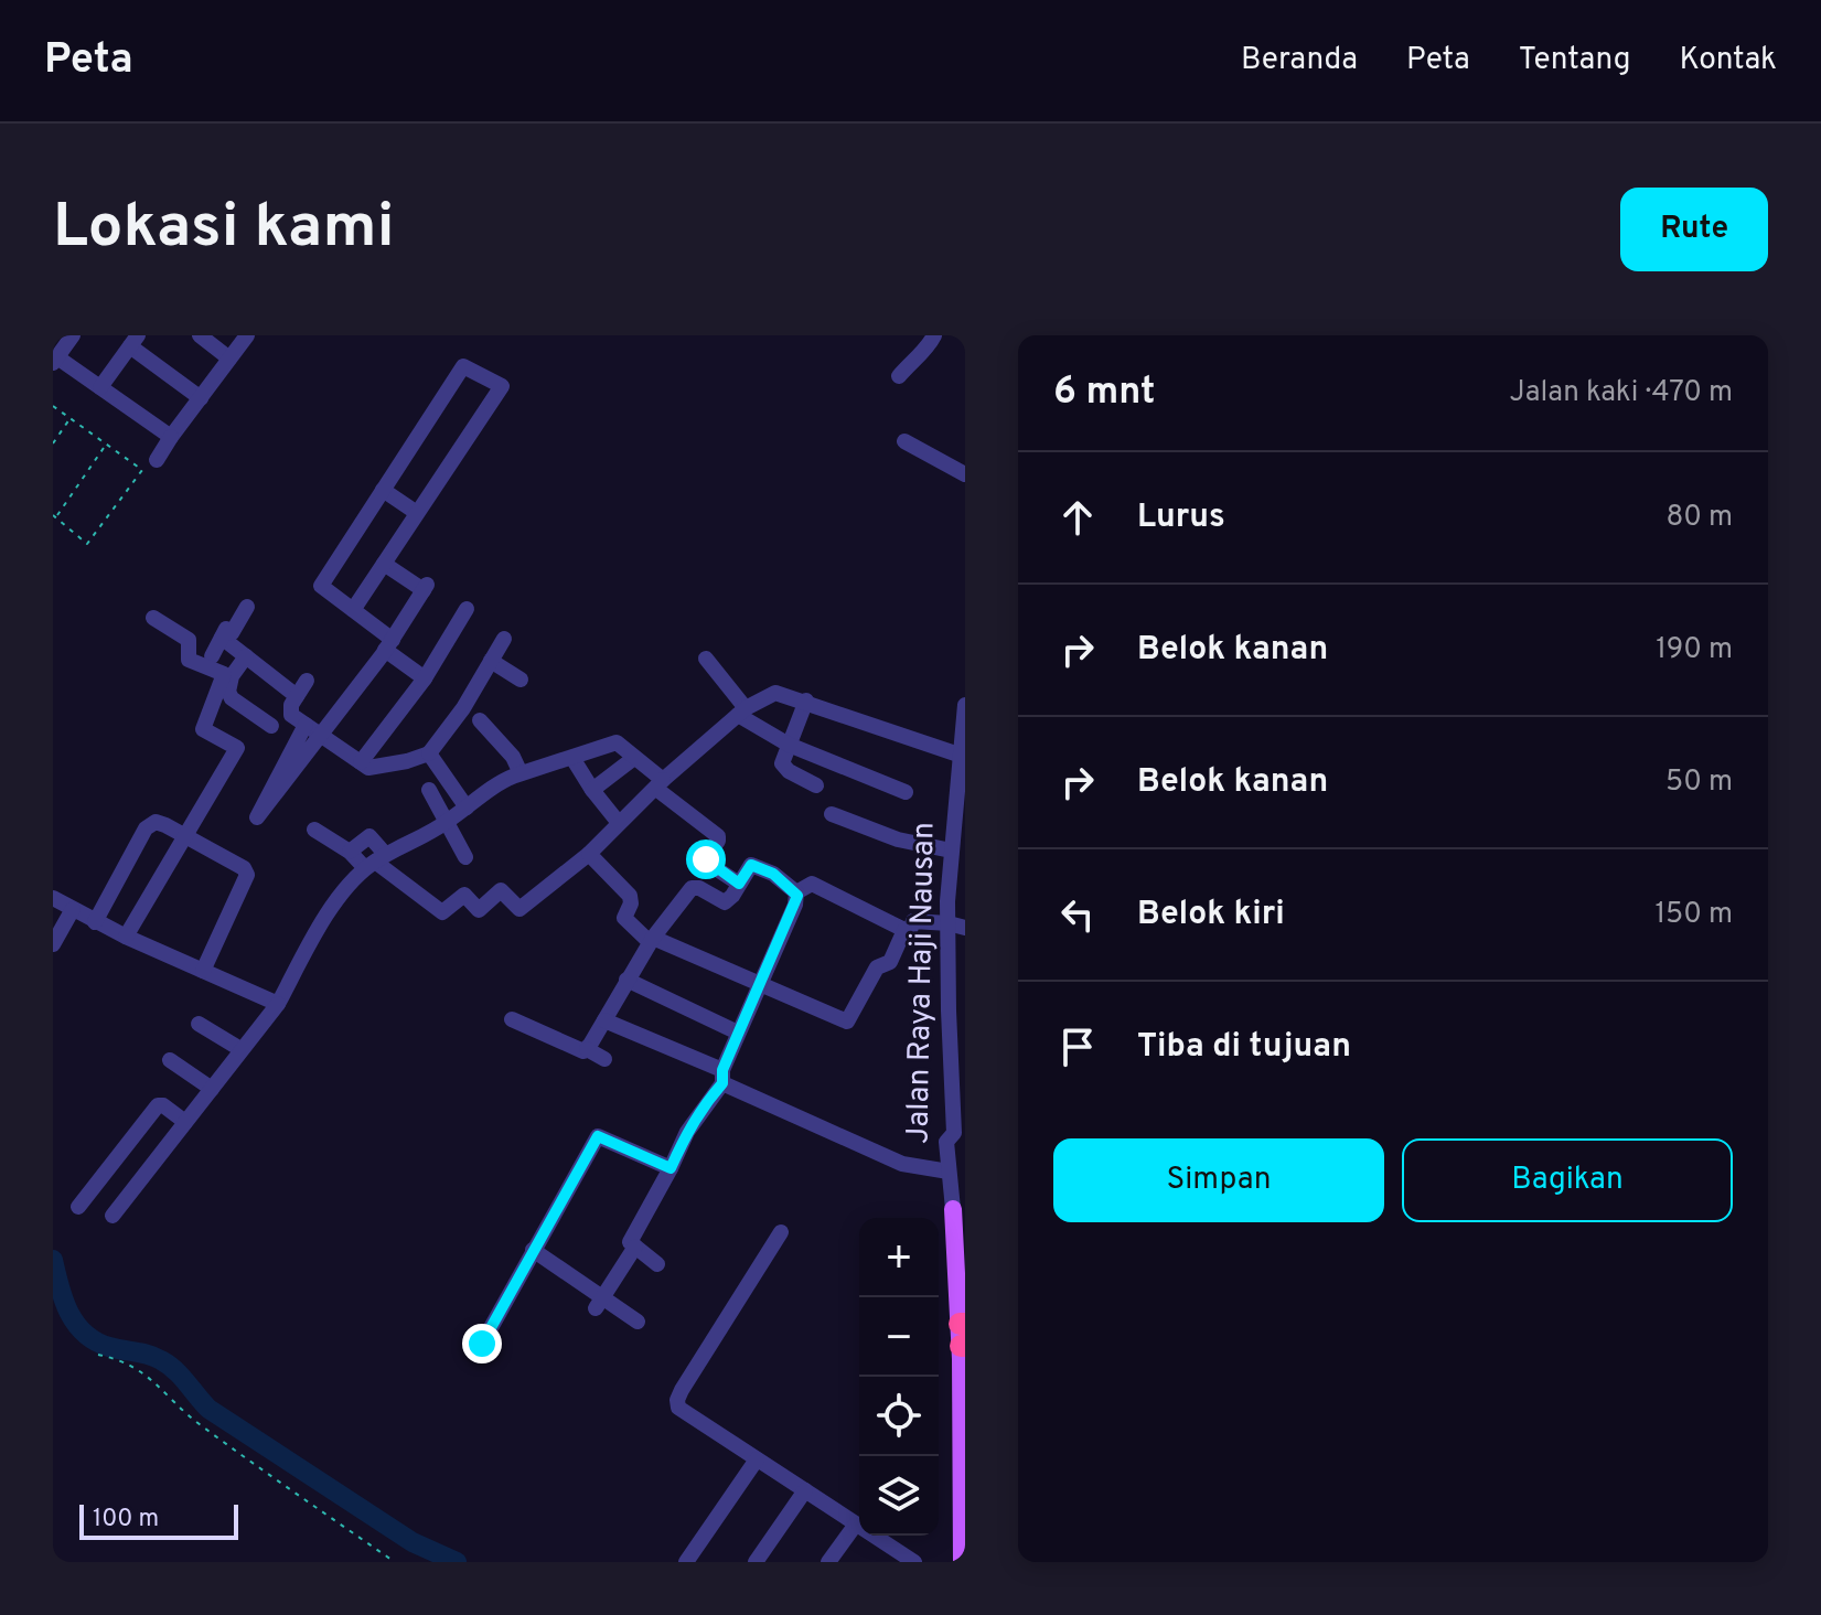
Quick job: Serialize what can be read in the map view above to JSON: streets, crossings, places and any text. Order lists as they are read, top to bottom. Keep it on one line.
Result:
{"streets":{"main road":["Jalan Raya Haji Nausan"]},"scale_bar":"100 m","page":{"header":"Peta","nav":["Beranda","Peta","Tentang","Kontak"],"buttons":["Rute",["Simpan","Bagikan"]],"title":"Lokasi kami","heading":["6 mnt","Jalan kaki · 470 m"],"list":[["Lurus","80 m"],["Belok kanan","190 m"],["Belok kanan","50 m"],["Belok kiri","150 m"],"Tiba di tujuan"],"map_buttons":["+","−"],"scale":"100 m"}}
